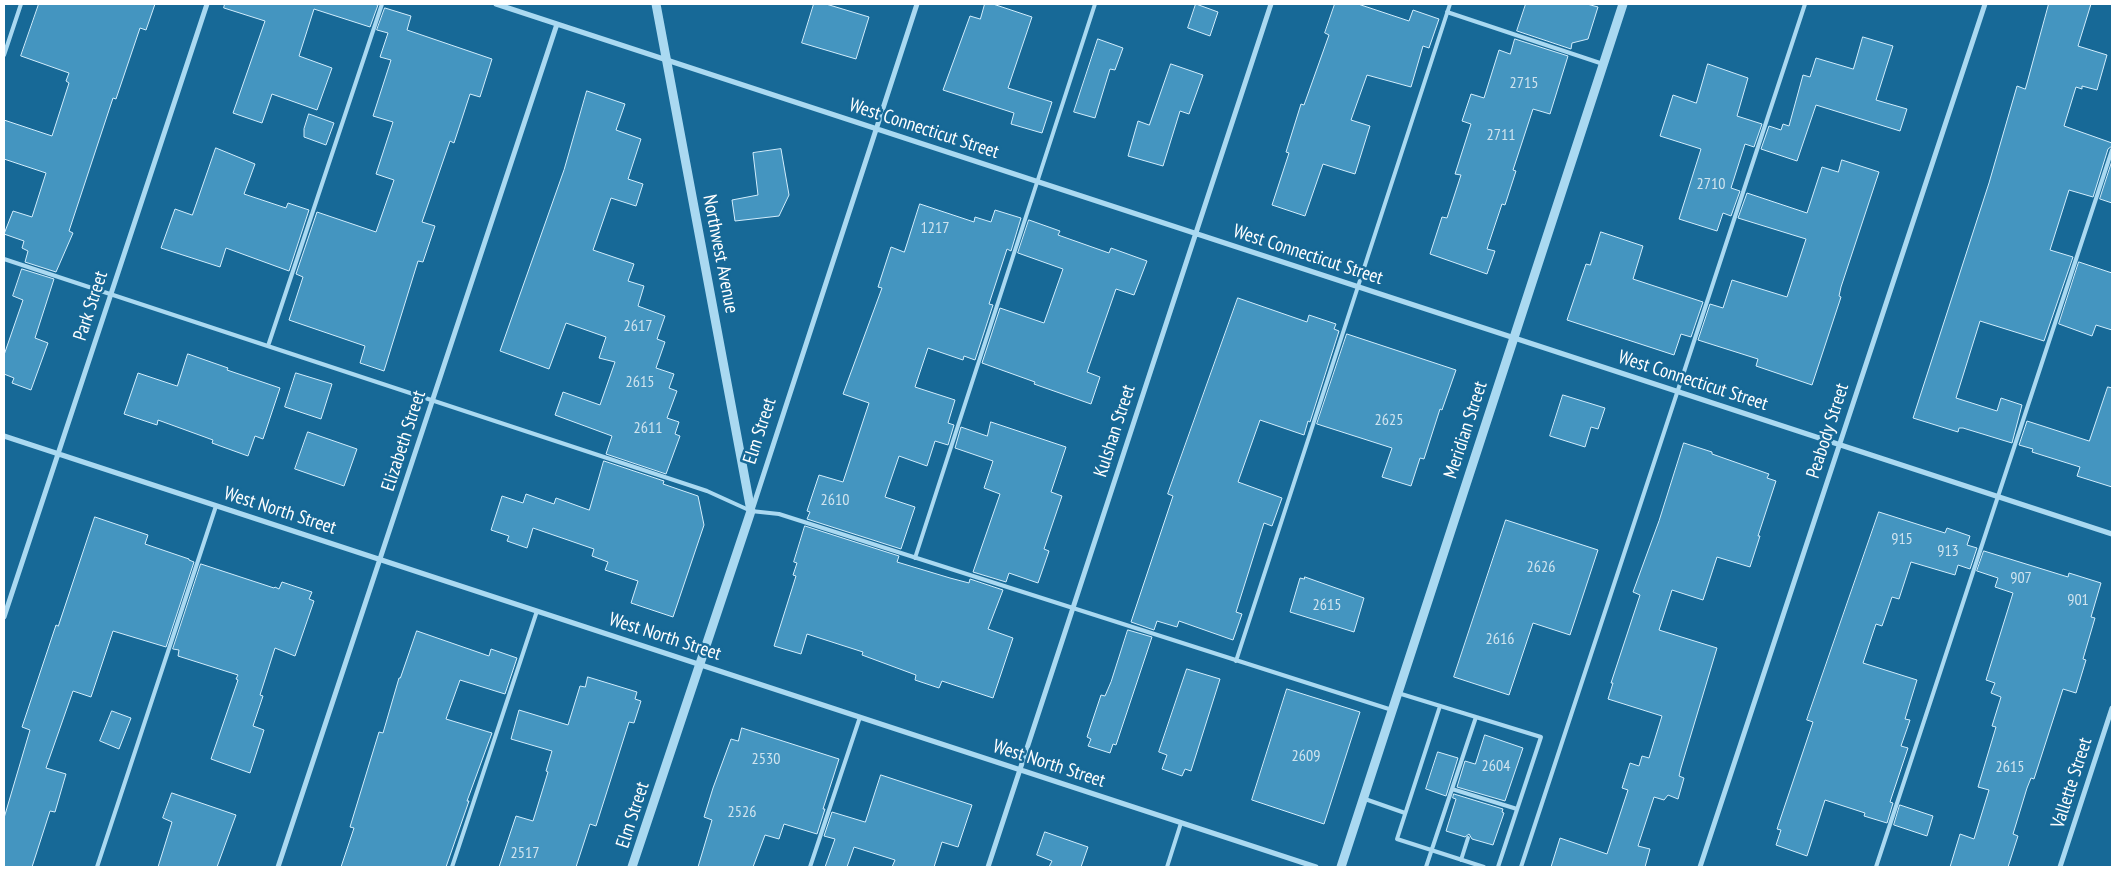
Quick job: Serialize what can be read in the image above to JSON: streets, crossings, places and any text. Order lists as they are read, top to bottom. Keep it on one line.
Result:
{"streets":{"street":["West Connecticut Street","Northwest Avenue","Park Street","Meridian Street","Elm Street","Kulshan Street","Peabody Street","Elizabeth Street","West North Street","Vallette Street"]},"crossings":[["West Connecticut Street","Northwest Avenue"],["West Connecticut Street","Meridian Street"],["West Connecticut Street","Elm Street"],["West Connecticut Street","Kulshan Street"],["West Connecticut Street","Peabody Street"],["West Connecticut Street","Elizabeth Street"],["Northwest Avenue","Elm Street"],["Park Street","West North Street"],["Elm Street","West North Street"],["Kulshan Street","West North Street"],["Elizabeth Street","West North Street"]],"house_numbers":["2715","2711","2710","1217","2617","2615","2625","2611","2610","915","913","2626","907","901","2615","2616","2609","2530","2604","2615","2526","2517"]}
